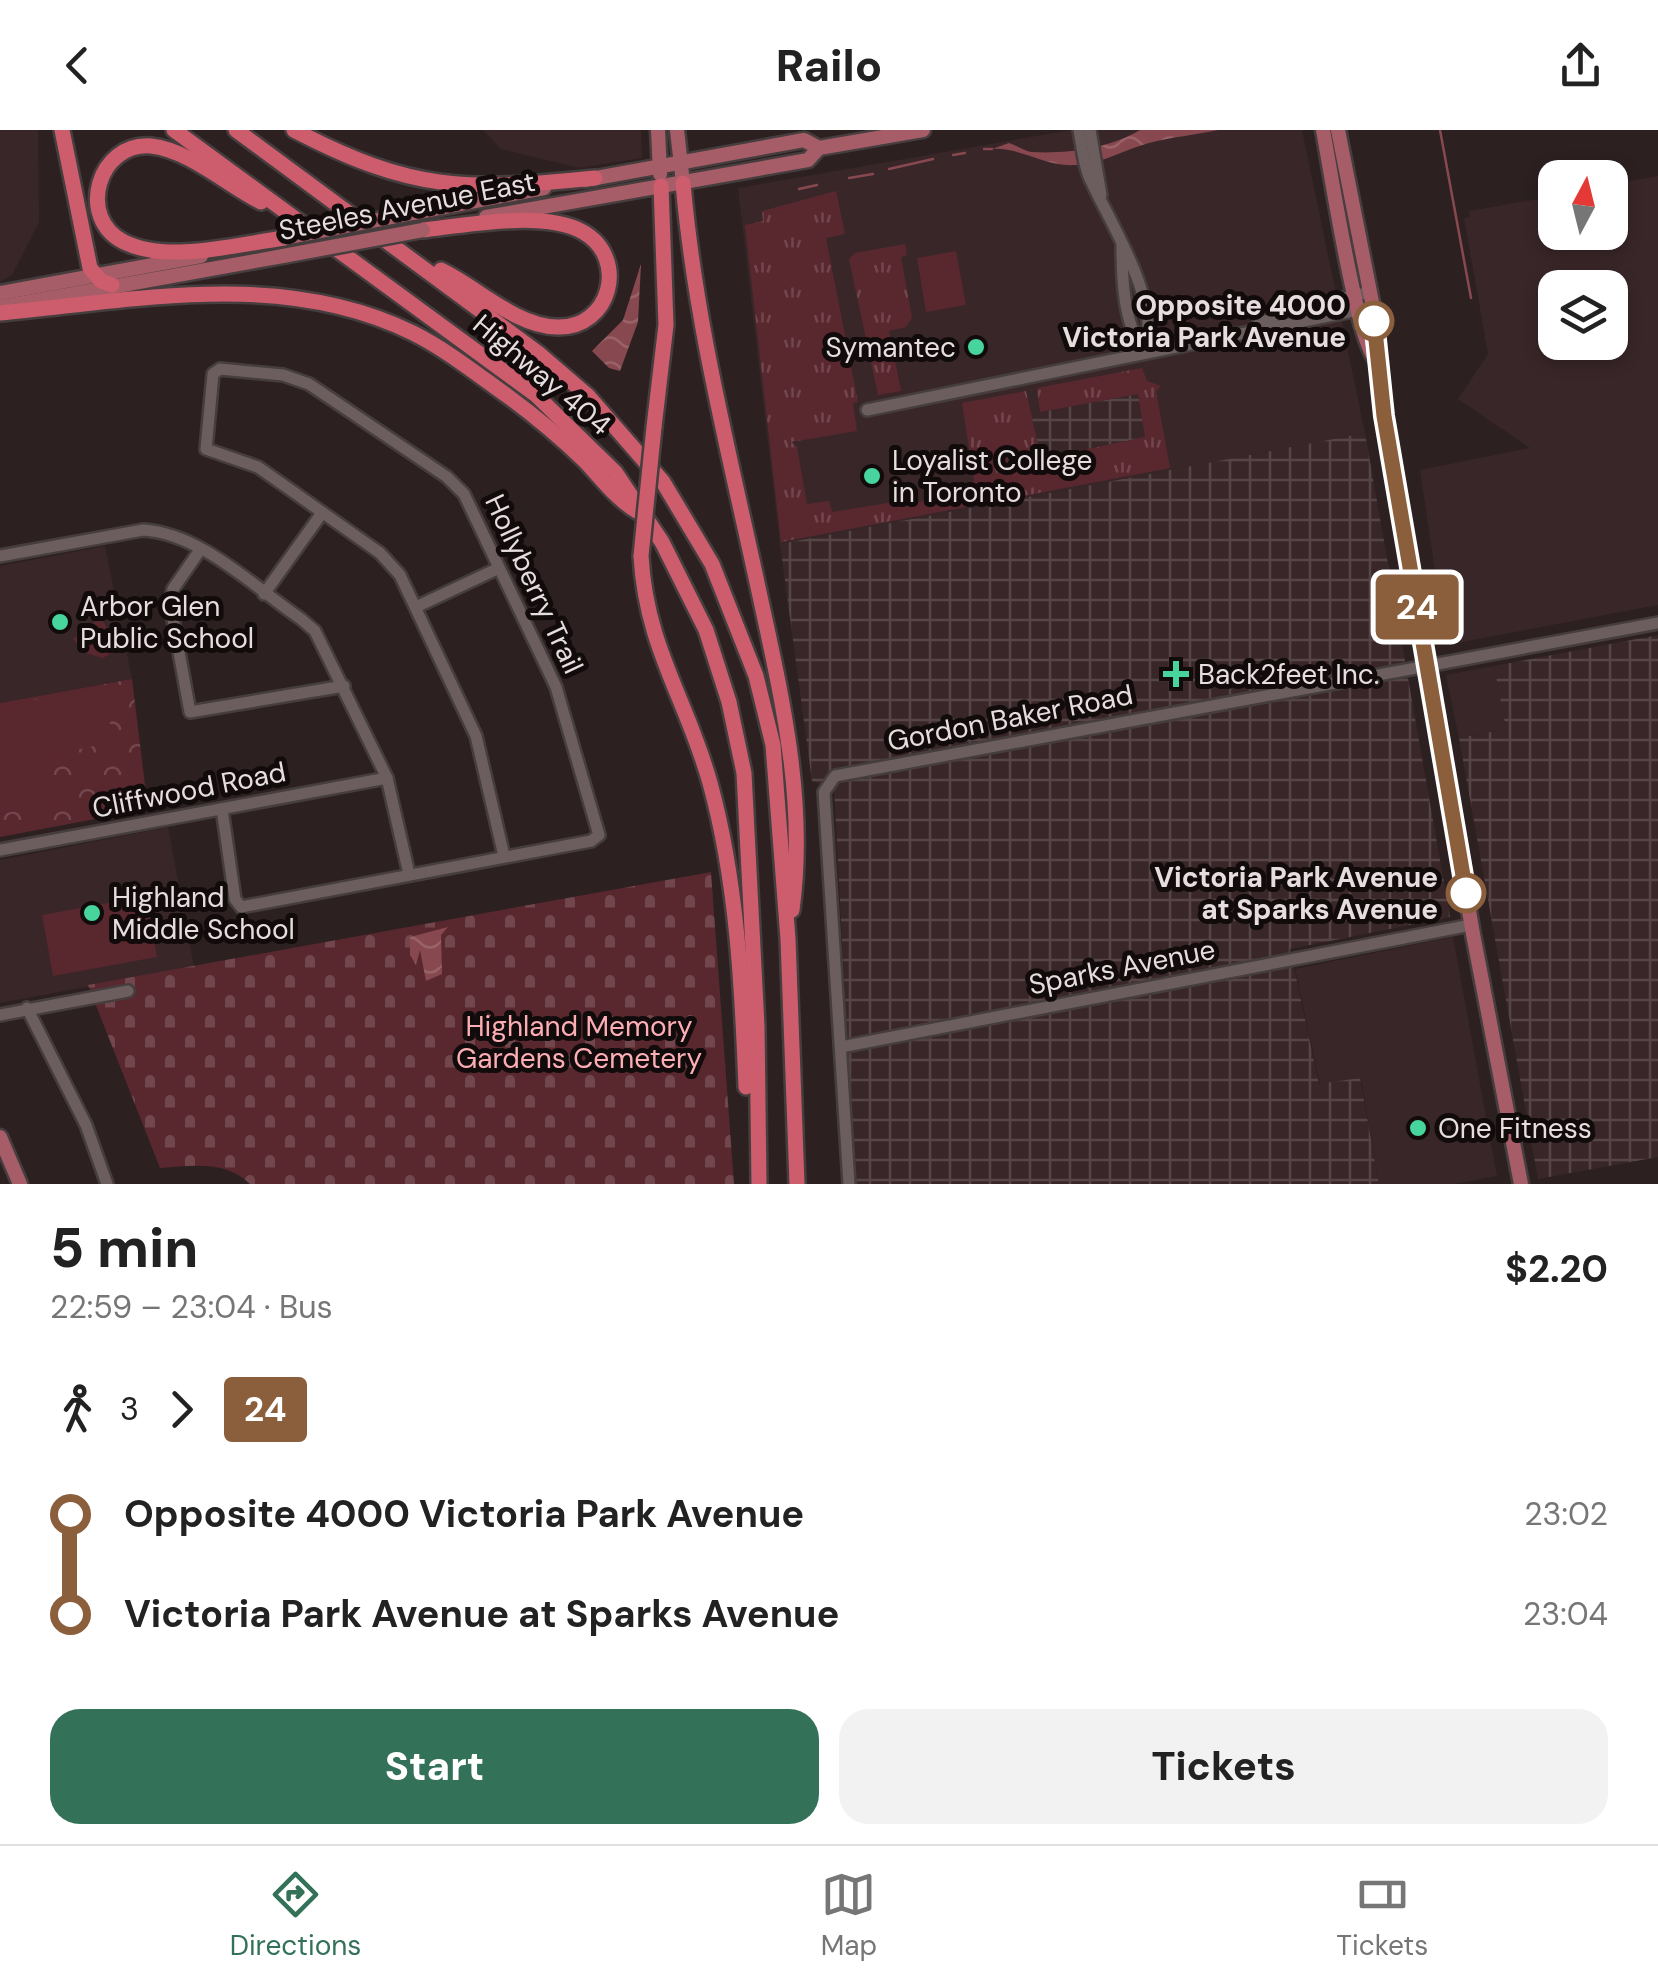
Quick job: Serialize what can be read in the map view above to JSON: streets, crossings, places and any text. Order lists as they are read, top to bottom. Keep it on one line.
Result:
{"streets":{"highway":["Highway 404"],"main road":["Steeles Avenue East"],"street":["Hollyberry Trail","Gordon Baker Road","Cliffwood Road","Sparks Avenue"]},"crossings":[["Hollyberry Trail","Cliffwood Road"],["Gordon Baker Road","Sparks Avenue"]],"parks":["Highland Memory Gardens Cemetery"],"places":{"other":["Opposite 4000 Victoria Park Avenue","Symantec","Loyalist College in Toronto","Arbor Glen Public School","Victoria Park Avenue at Sparks Avenue","Highland Middle School","One Fitness"],"health":["Back2feet Inc."]},"lines":["bus line 24"],"north":"top","page":{"header":"Railo","on_map":"24","heading":["5 min","22:59 – 23:04 · Bus","$2.20"],"legs":["3","24"],"list":[{"name":"Opposite 4000 Victoria Park Avenue","value":"23:02"},{"name":"Victoria Park Avenue at Sparks Avenue","value":"23:04"}],"buttons":["Start","Tickets"],"tabs":["Directions","Map","Tickets"]}}
